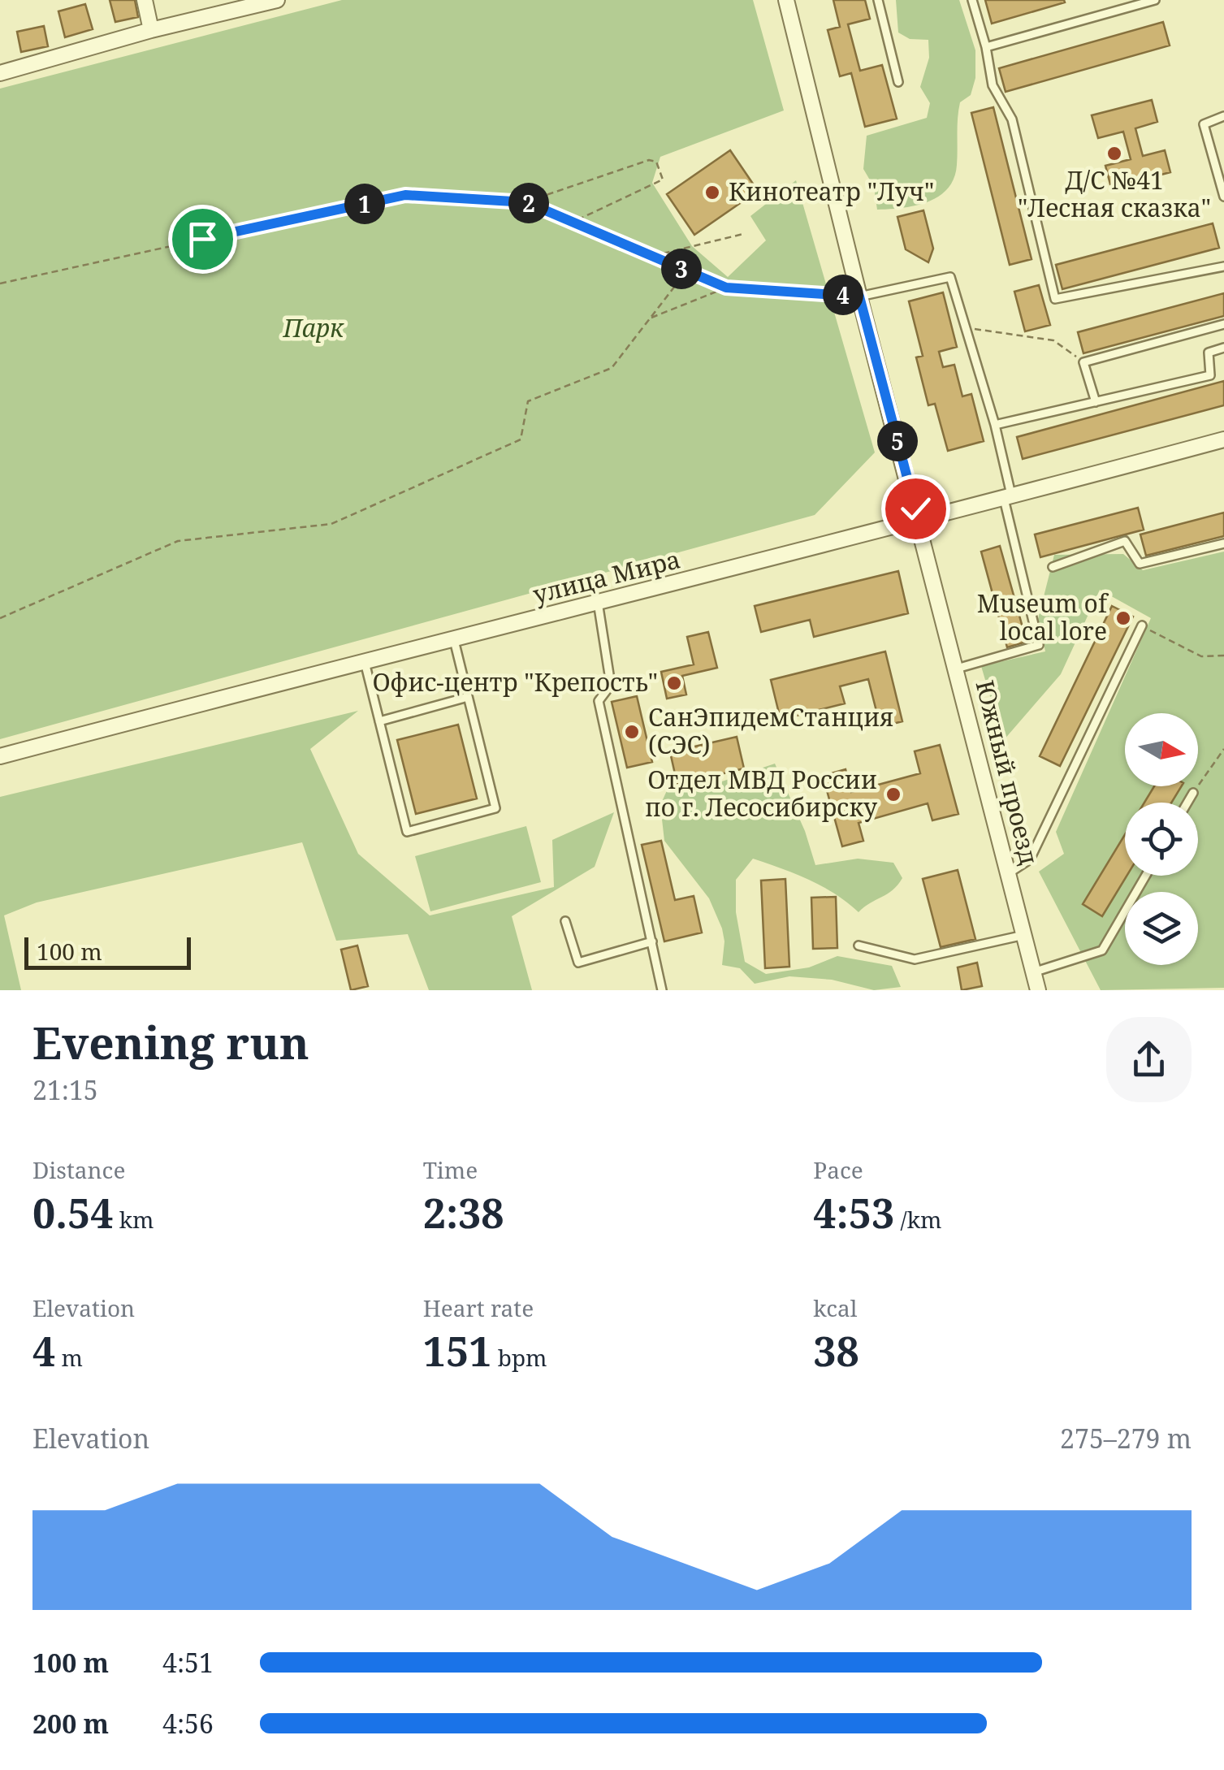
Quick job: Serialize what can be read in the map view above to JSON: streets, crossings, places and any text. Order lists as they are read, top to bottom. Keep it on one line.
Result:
{"streets":{"street":["улица Мира","Южный проезд"]},"crossings":[["улица Мира","Южный проезд"]],"parks":["Парк"],"places":["Д/С №41 \"Лесная сказка\"","Кинотеатр \"Луч\"","Museum of local lore","Офис-центр \"Крепость\"","СанЭпидемСтанция (СЭС)","Отдел МВД России по г. Лесосибирску"],"scale_bar":"100 m","north":"right","page":{"pins":["2","1","3","4","5"],"scale":"100 m","heading":["Evening run","21:15"],"stats":[["Distance","0.54 km"],["Time","2:38"],["Pace","4:53 /km"],["Elevation","4 m"],["Heart rate","151 bpm"],["kcal","38"]],"chart":["Elevation","275–279 m"],"list":[{"name":"100 m","note":"4:51"},{"name":"200 m","note":"4:56"}]}}
